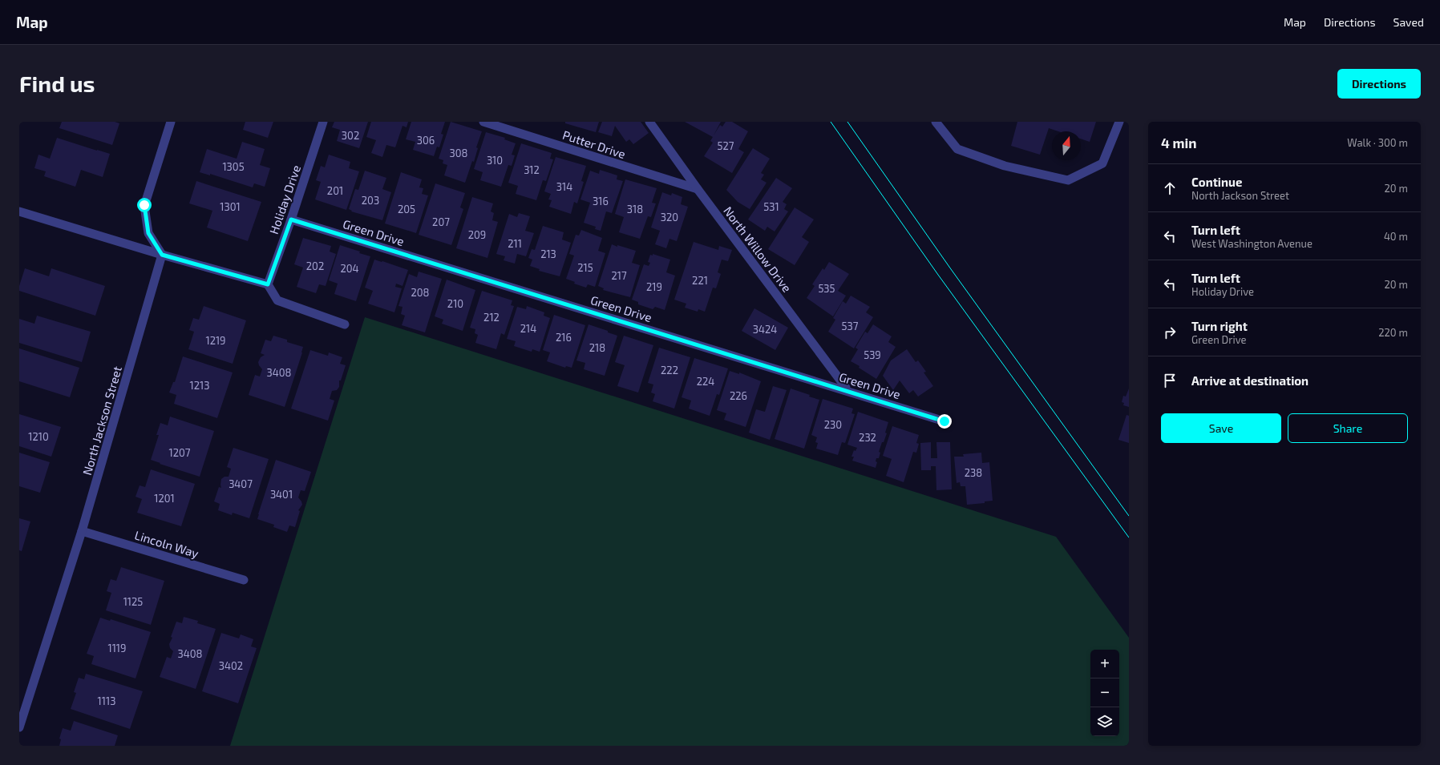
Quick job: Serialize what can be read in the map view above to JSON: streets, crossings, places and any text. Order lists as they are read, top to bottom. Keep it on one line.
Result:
{"streets":{"street":["Putter Drive","Holiday Drive","Green Drive","North Willow Drive","North Jackson Street","Lincoln Way"]},"crossings":[["Putter Drive","North Willow Drive"],["Holiday Drive","Green Drive"],["Green Drive","North Willow Drive"],["North Jackson Street","Lincoln Way"]],"house_numbers":["302","306","527","308","310","1305","312","314","201","203","316","1301","531","205","318","320","207","209","211","213","202","215","204","217","221","219","535","208","210","212","537","214","3424","216","1219","218","539","222","3408","224","1213","226","230","1210","232","1207","238","3407","3401","1201","1125","1119","3408","3402","1113"],"north":"top","page":{"header":"Map","nav":["Map","Directions","Saved"],"buttons":["Directions",["Save","Share"]],"title":"Find us","heading":["4 min","Walk · 300 m"],"list":[["Continue","North Jackson Street","20 m"],["Turn left","West Washington Avenue","40 m"],["Turn left","Holiday Drive","20 m"],["Turn right","Green Drive","220 m"],"Arrive at destination"],"map_buttons":["+","−"]}}
